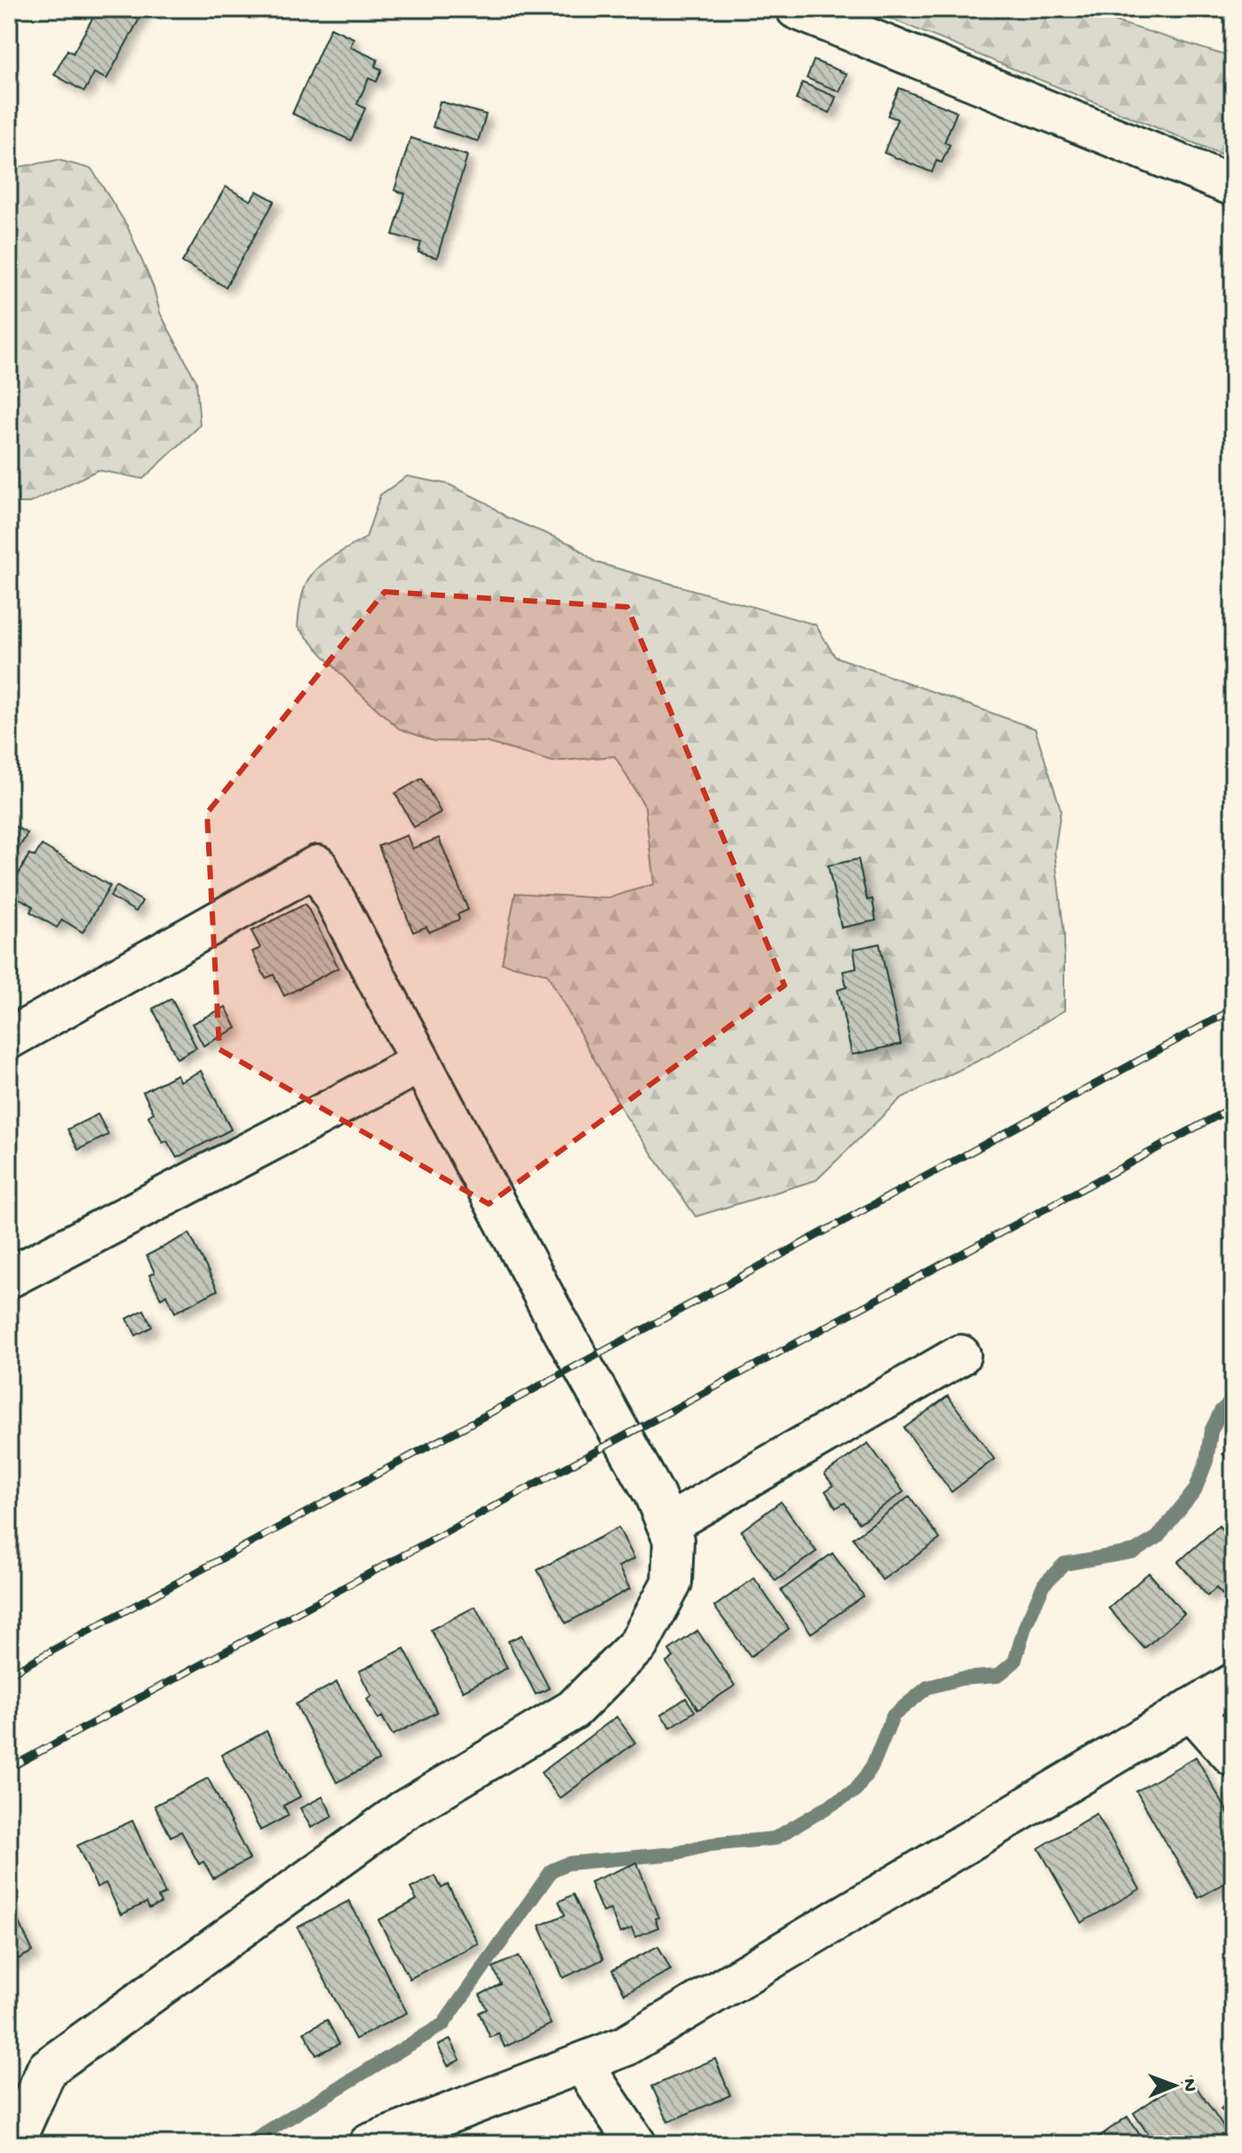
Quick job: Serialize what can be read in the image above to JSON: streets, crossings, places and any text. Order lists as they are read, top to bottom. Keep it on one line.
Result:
{"north":"right"}
